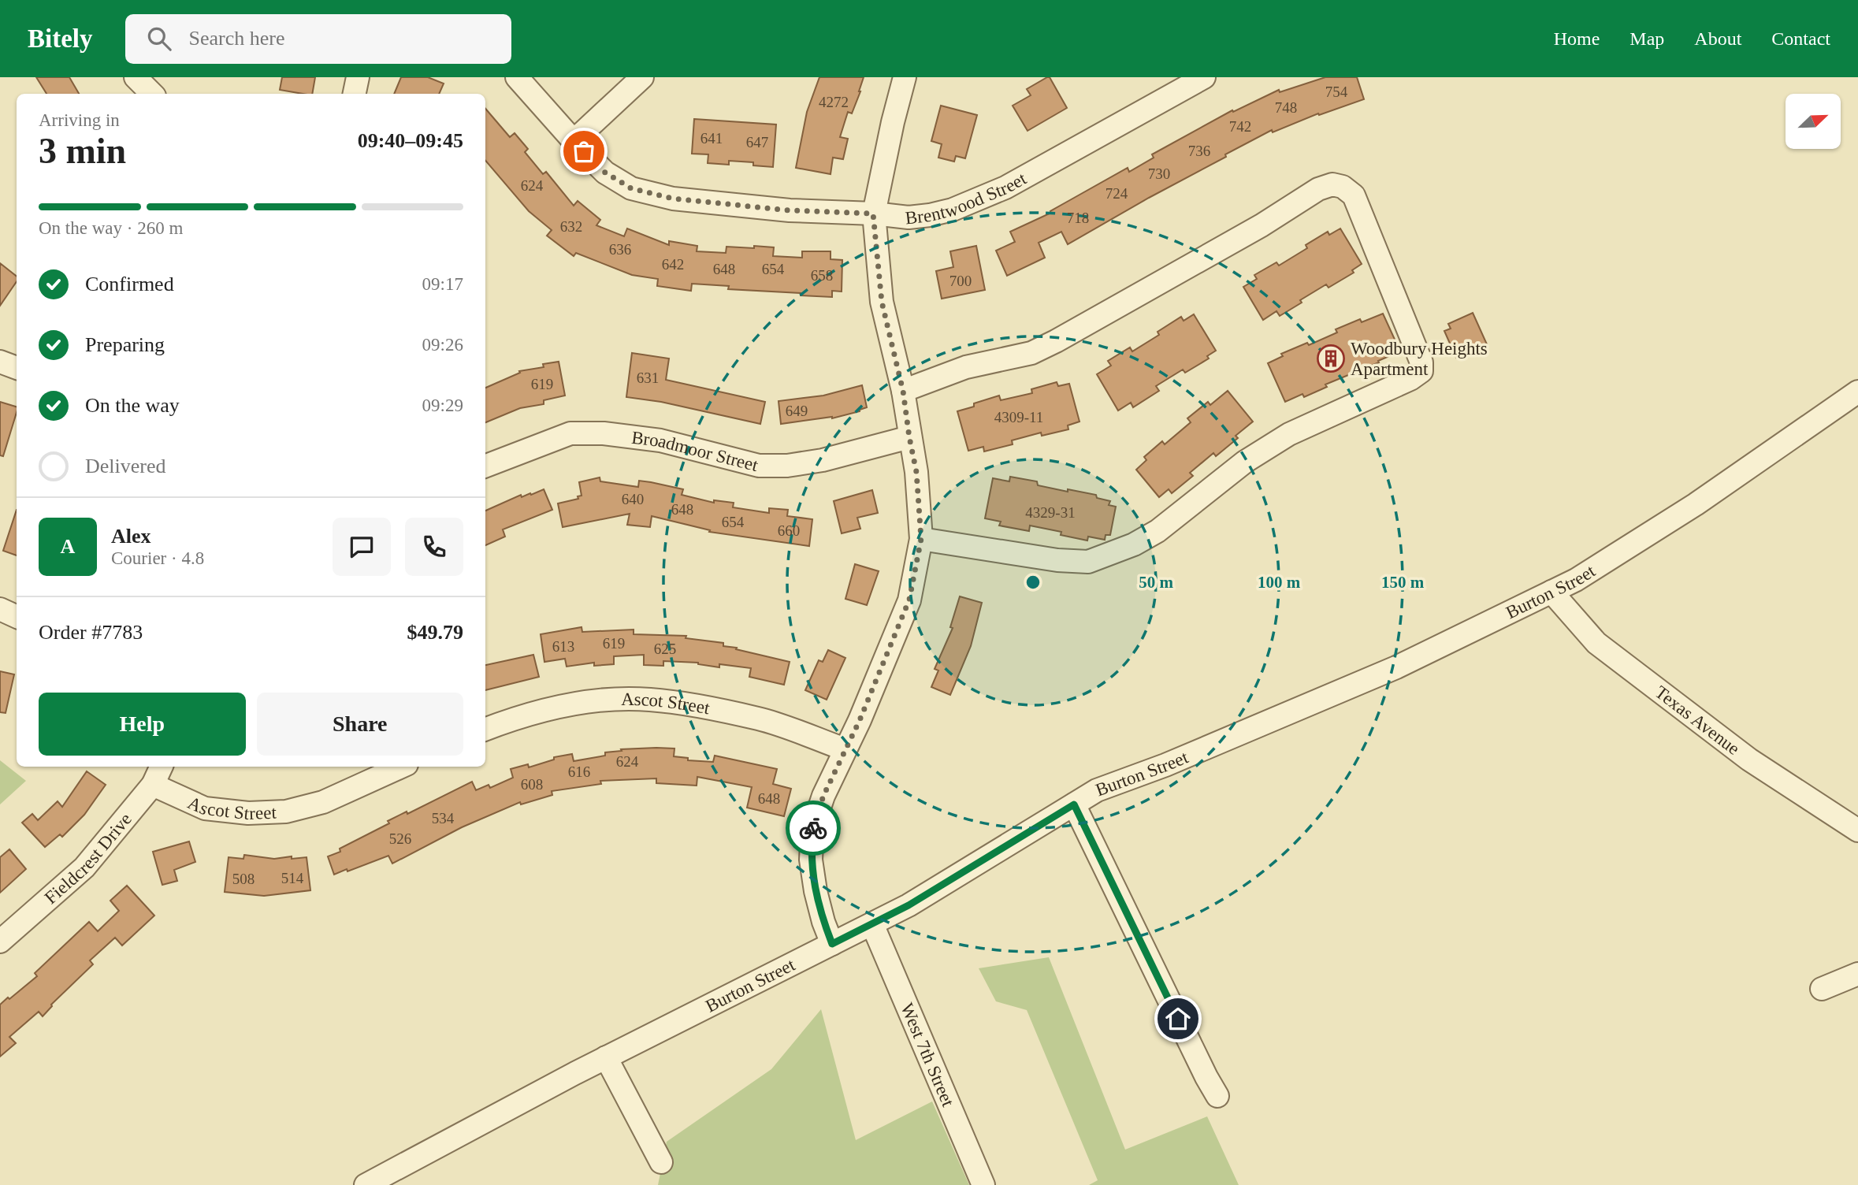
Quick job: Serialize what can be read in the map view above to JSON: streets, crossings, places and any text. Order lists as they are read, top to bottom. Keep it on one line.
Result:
{"streets":{"street":["Brentwood Street","Broadmoor Street","Burton Street","Ascot Street","Texas Avenue","Fieldcrest Drive","West 7th Street"]},"crossings":[["Burton Street","Texas Avenue"],["Burton Street","West 7th Street"],["Ascot Street","Fieldcrest Drive"]],"places":{"building":["Woodbury Heights Apartment"]},"house_numbers":["754","4272","748","742","641","647","736","730","624","724","718","632","636","642","648","654","658","700","631","619","649","4309-11","640","648","4329-31","654","660","619","613","625","624","616","608","648","534","526","514","508"],"north":"top right","page":{"header":"Bitely","search":"Search here","nav":["Home","Map","About","Contact"],"heading":["3 min","Arriving in","09:40–09:45"],"panel":["Alex","Courier · 4.8","Order #7783","$49.79"],"bar":"On the way · 260 m","list":[["Confirmed","09:17"],["Preparing","09:26"],["On the way","09:29"],"Delivered"],"round":"A","buttons":["Help","Share"]},"rings":["50 m","100 m","150 m"]}
